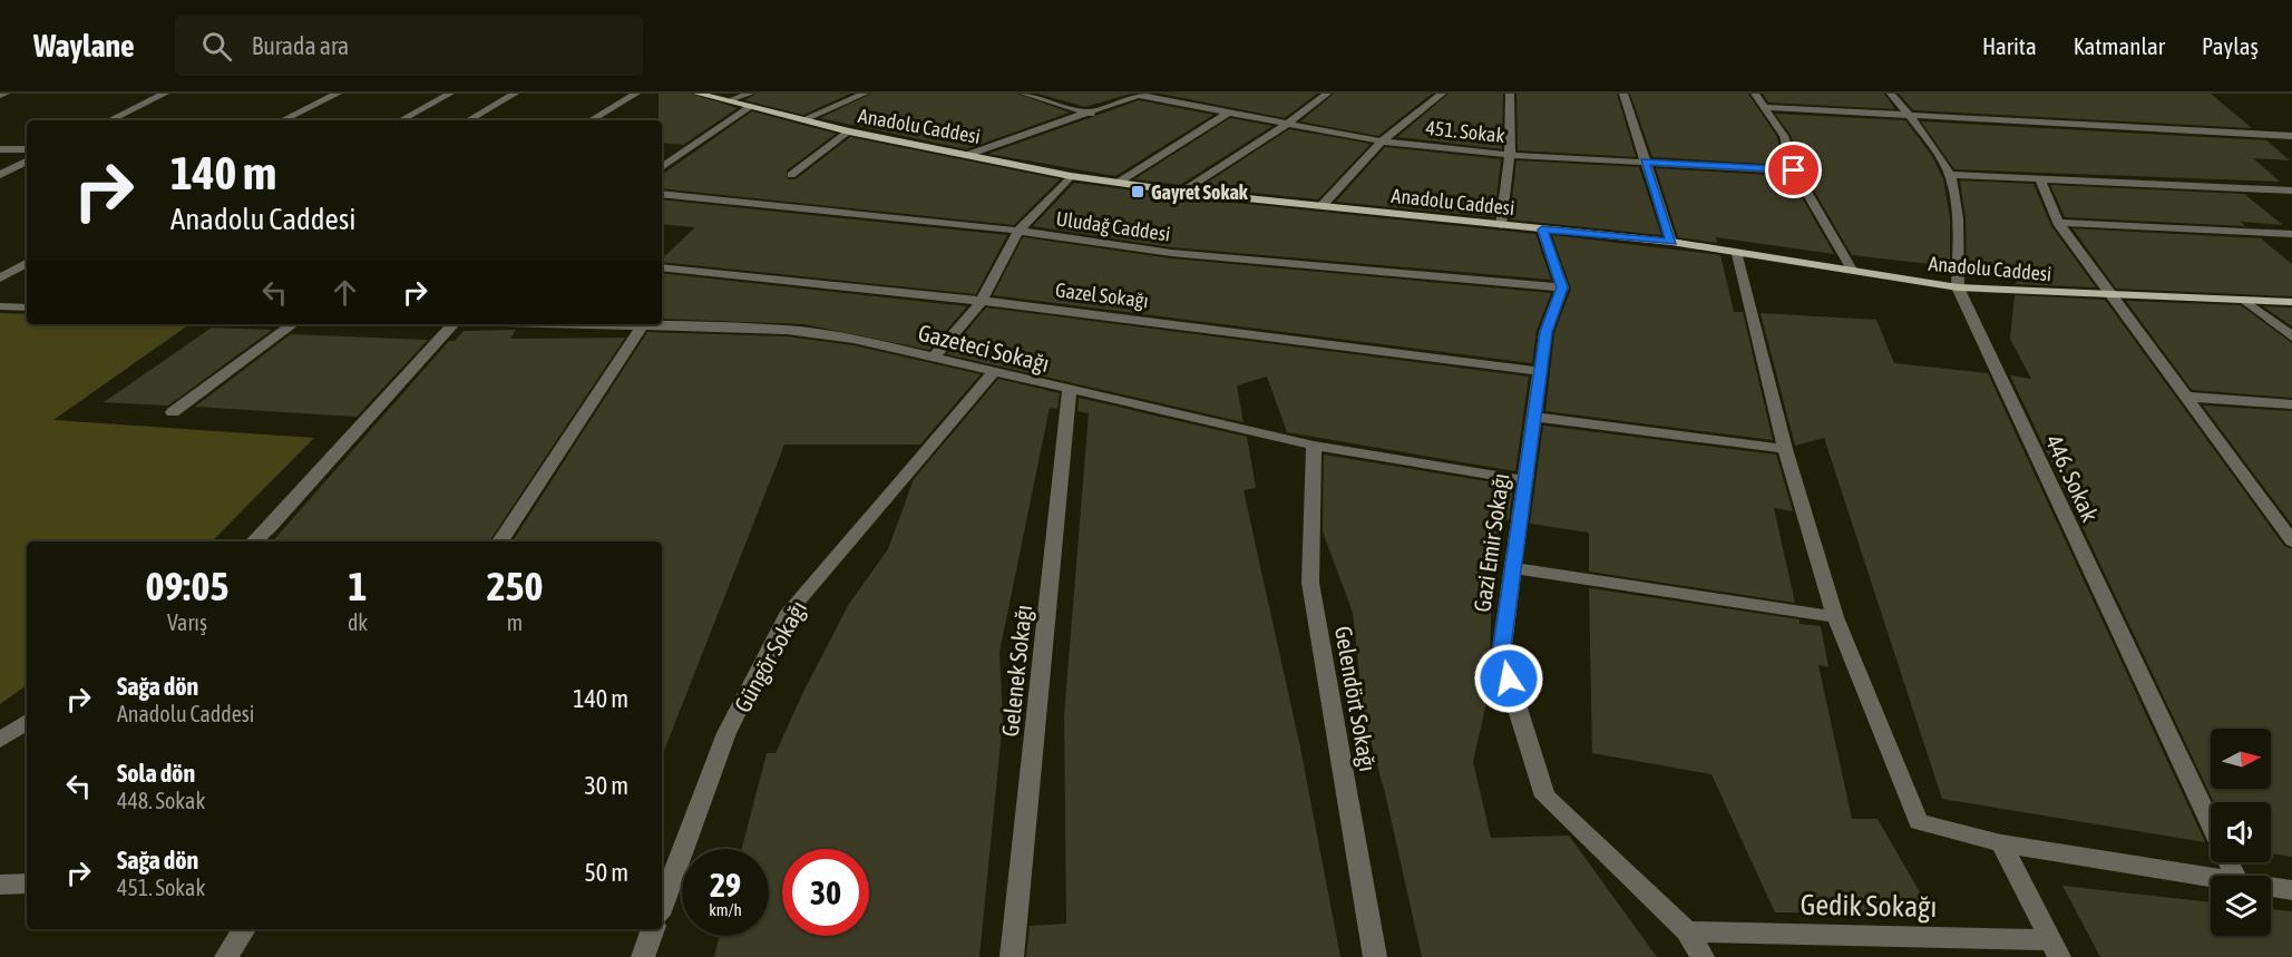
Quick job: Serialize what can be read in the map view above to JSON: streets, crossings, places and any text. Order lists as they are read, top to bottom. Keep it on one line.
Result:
{"streets":{"main road":["Anadolu Caddesi"],"street":["451. Sokak","Uludağ Caddesi","Gazel Sokağı","Gazeteci Sokağı","446. Sokak","Gazi Emir Sokağı","Güngör Sokağı","Gelenek Sokağı","Gelendört Sokağı","Gedik Sokağı"]},"crossings":[["Anadolu Caddesi","446. Sokak"],["Uludağ Caddesi","Gazi Emir Sokağı"],["Gazel Sokağı","Gazi Emir Sokağı"],["Gazeteci Sokağı","Gazi Emir Sokağı"],["Gazeteci Sokağı","Güngör Sokağı"],["Gazeteci Sokağı","Gelenek Sokağı"],["Gazeteci Sokağı","Gelendört Sokağı"],["Gazi Emir Sokağı","Gedik Sokağı"]],"places":{"transit":["Gayret Sokak"]},"north":"right","page":{"header":"Waylane","search":"Burada ara","nav":["Harita","Katmanlar","Paylaş"],"turn":["140 m","Anadolu Caddesi"],"eta":["09:05","Varış","1","dk","250","m"],"list":[{"name":"Sağa dön","note":"Anadolu Caddesi","value":"140 m"},{"name":"Sola dön","note":"448. Sokak","value":"30 m"},{"name":"Sağa dön","note":"451. Sokak","value":"50 m"}],"speed":"29 km/h","limit":"30"}}
